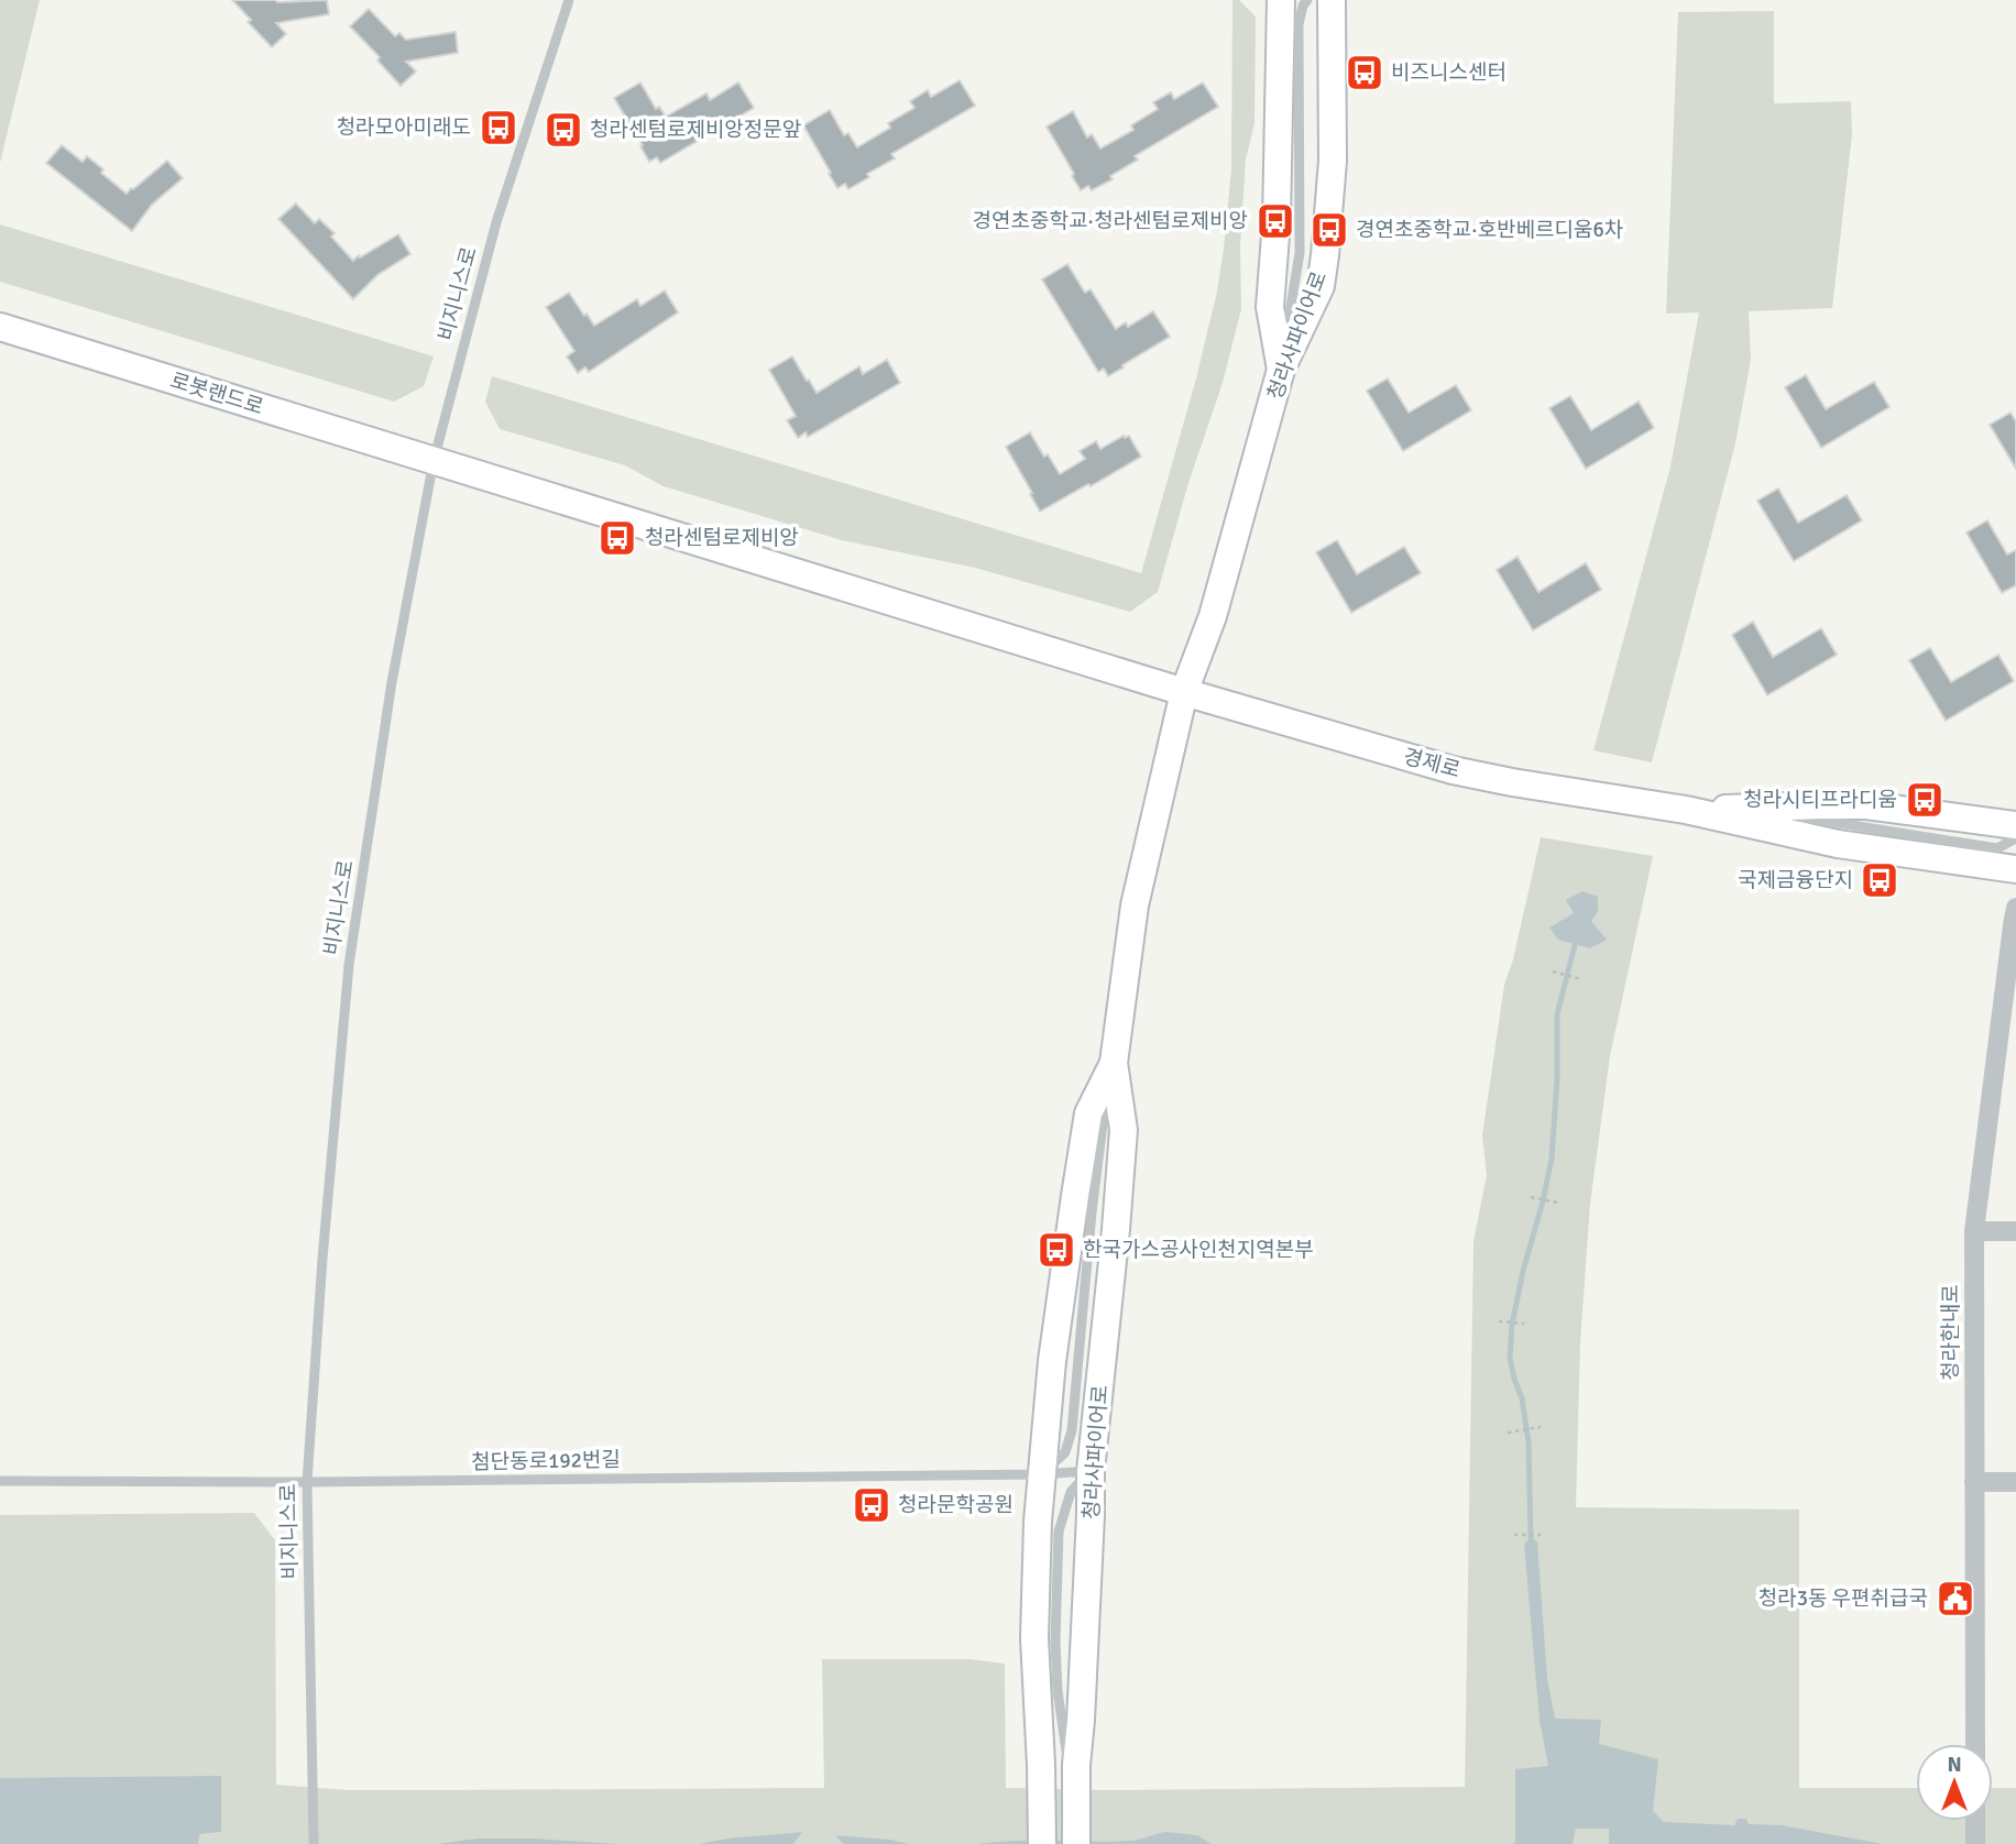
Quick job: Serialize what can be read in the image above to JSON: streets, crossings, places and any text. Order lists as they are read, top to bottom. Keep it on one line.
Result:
{"streets":{"main road":["청라사파이어로","로봇랜드로","경제로"],"street":["청라한내로"],"lane":["비지니스로","첨단동로192번길"]},"crossings":[["비지니스로","로봇랜드로"],["비지니스로","첨단동로192번길"],["청라사파이어로","로봇랜드로"],["청라사파이어로","경제로"],["청라사파이어로","첨단동로192번길"],["로봇랜드로","경제로"]],"places":{"bus stop":["비즈니스센터","청라모아미래도","청라센텀로제비앙정문앞","경연초중학교·청라센텀로제비앙","경연초중학교·호반베르디움6차","청라센텀로제비앙","청라시티프라디움","국제금융단지","한국가스공사인천지역본부","청라문학공원"],"public building":["청라3동 우편취급국"]},"north":"top"}
